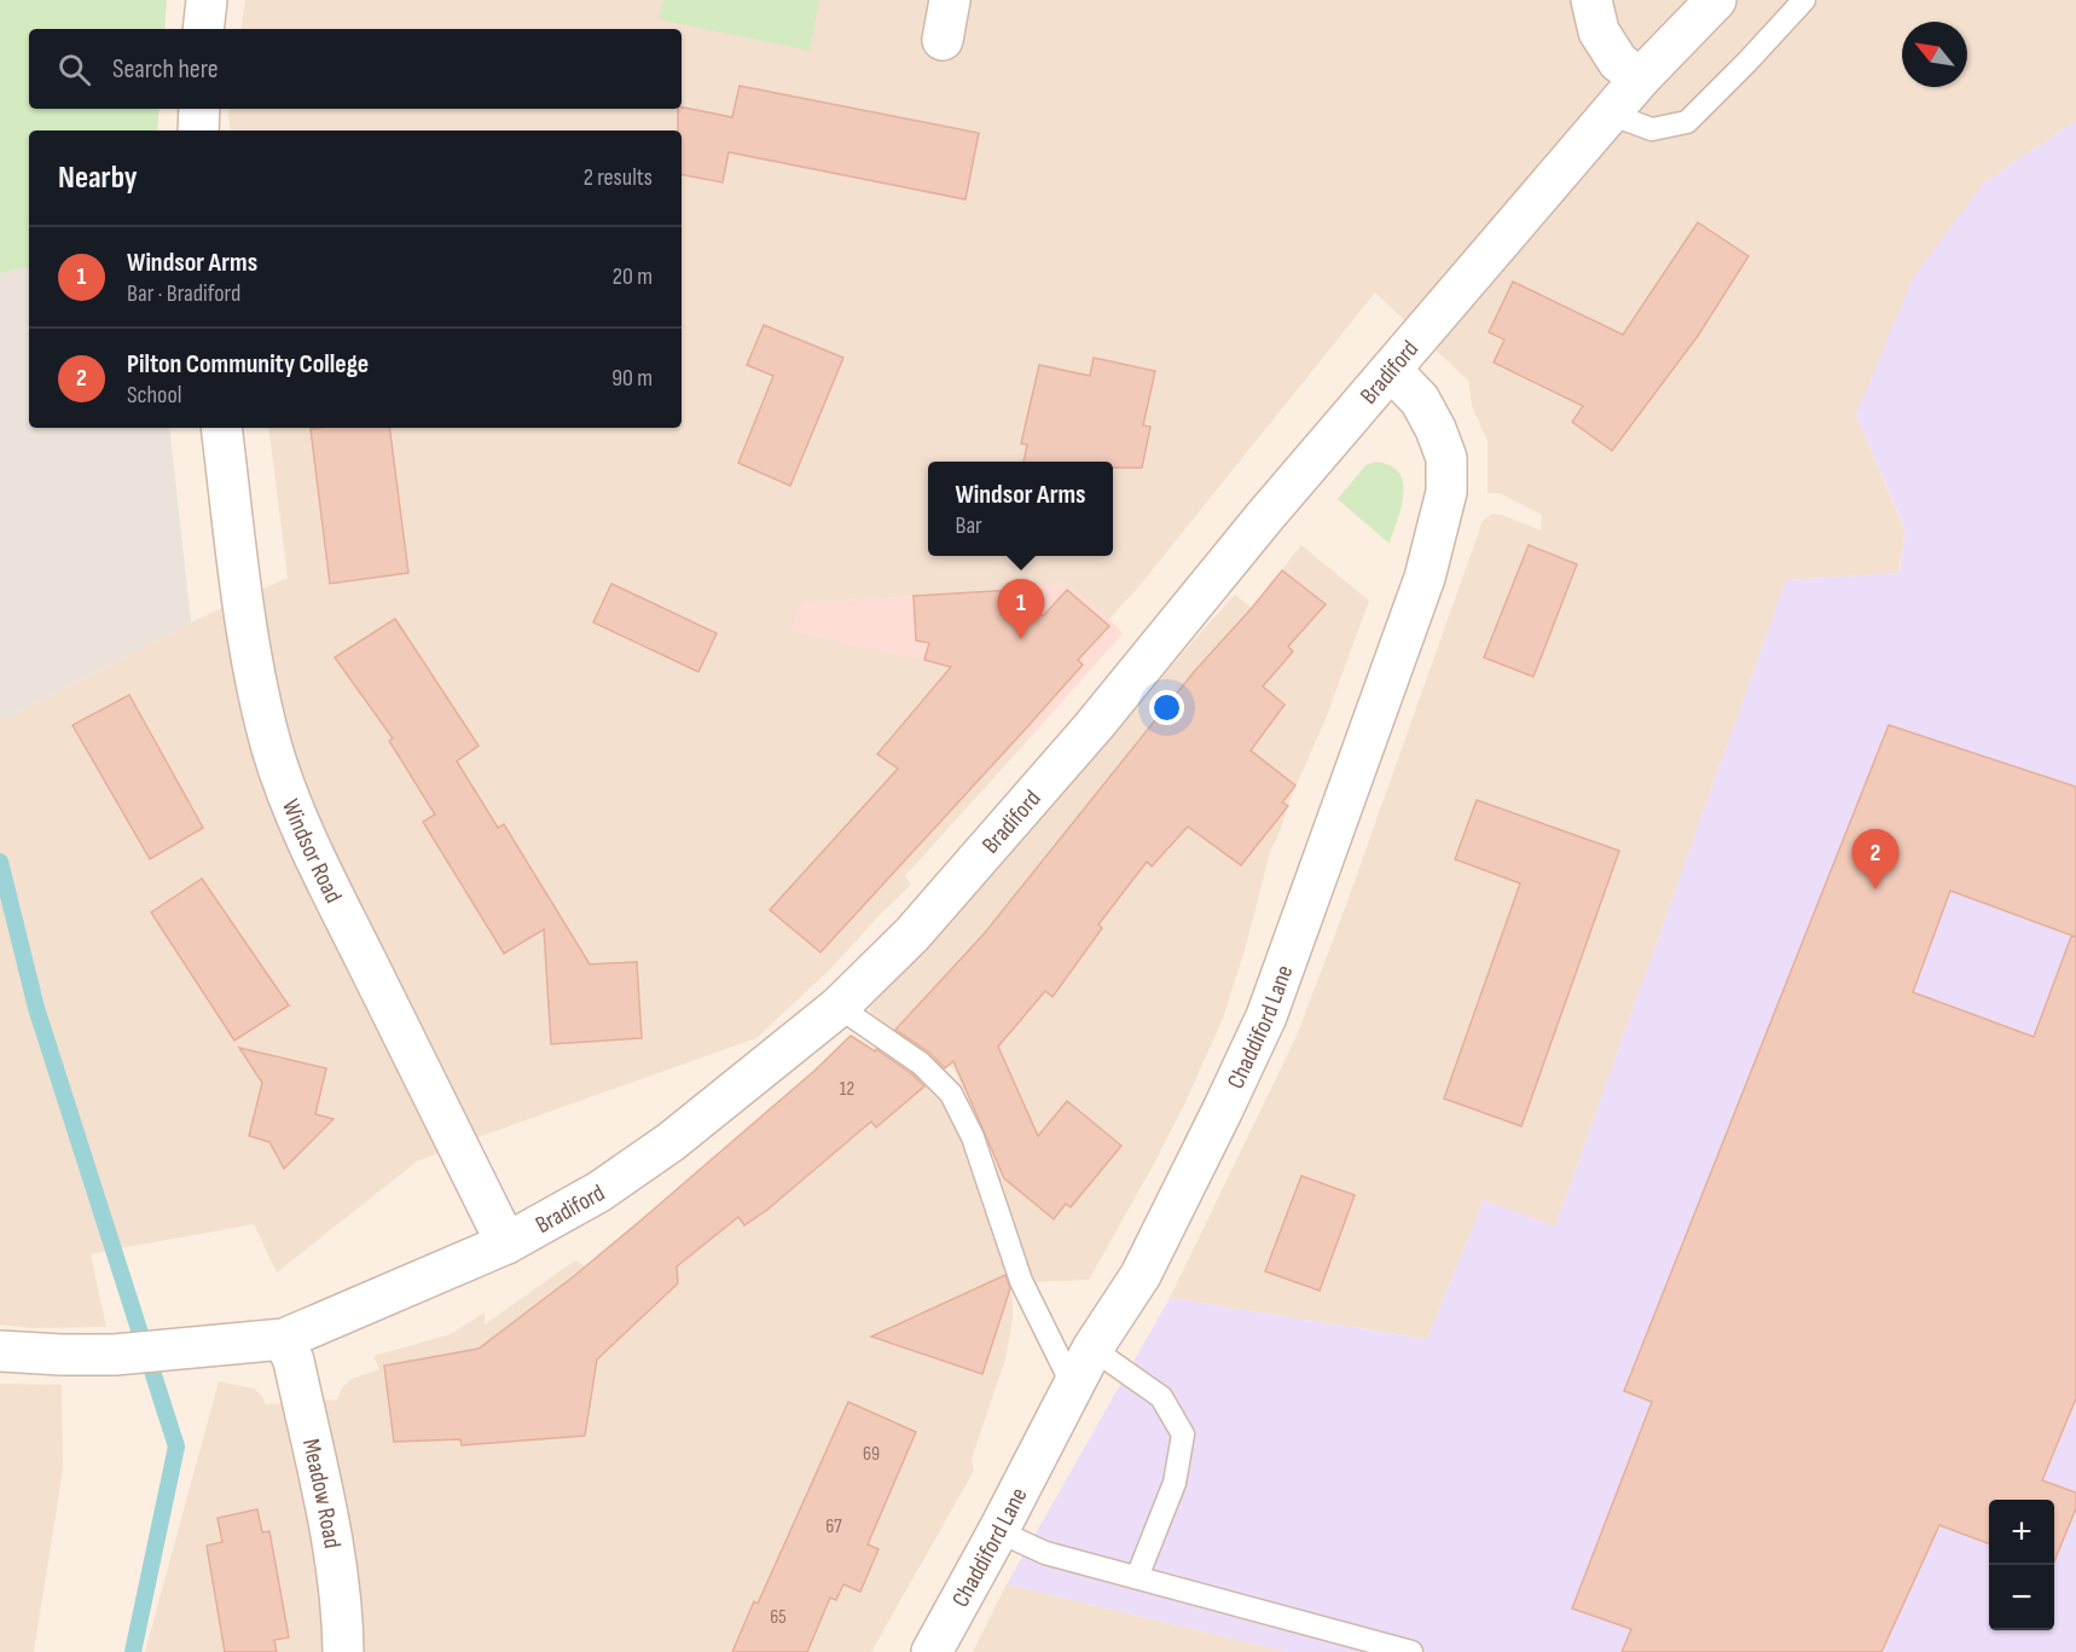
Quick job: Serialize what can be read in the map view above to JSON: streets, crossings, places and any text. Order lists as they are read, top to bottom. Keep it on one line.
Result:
{"streets":{"street":["Bradiford","Windsor Road","Chaddiford Lane","Meadow Road"]},"crossings":[["Bradiford","Windsor Road"],["Bradiford","Chaddiford Lane"],["Bradiford","Meadow Road"]],"house_numbers":["12","69","67","65"],"north":"top left","page":{"search":"Search here","heading":["Nearby","2 results"],"list":[{"mark":"1","name":"Windsor Arms","note":"Bar · Bradiford","value":"20 m"},{"mark":"2","name":"Pilton Community College","note":"School","value":"90 m"}],"popup":["Windsor Arms","Bar"],"pins":["1","2"],"map_buttons":["+","−"]}}
